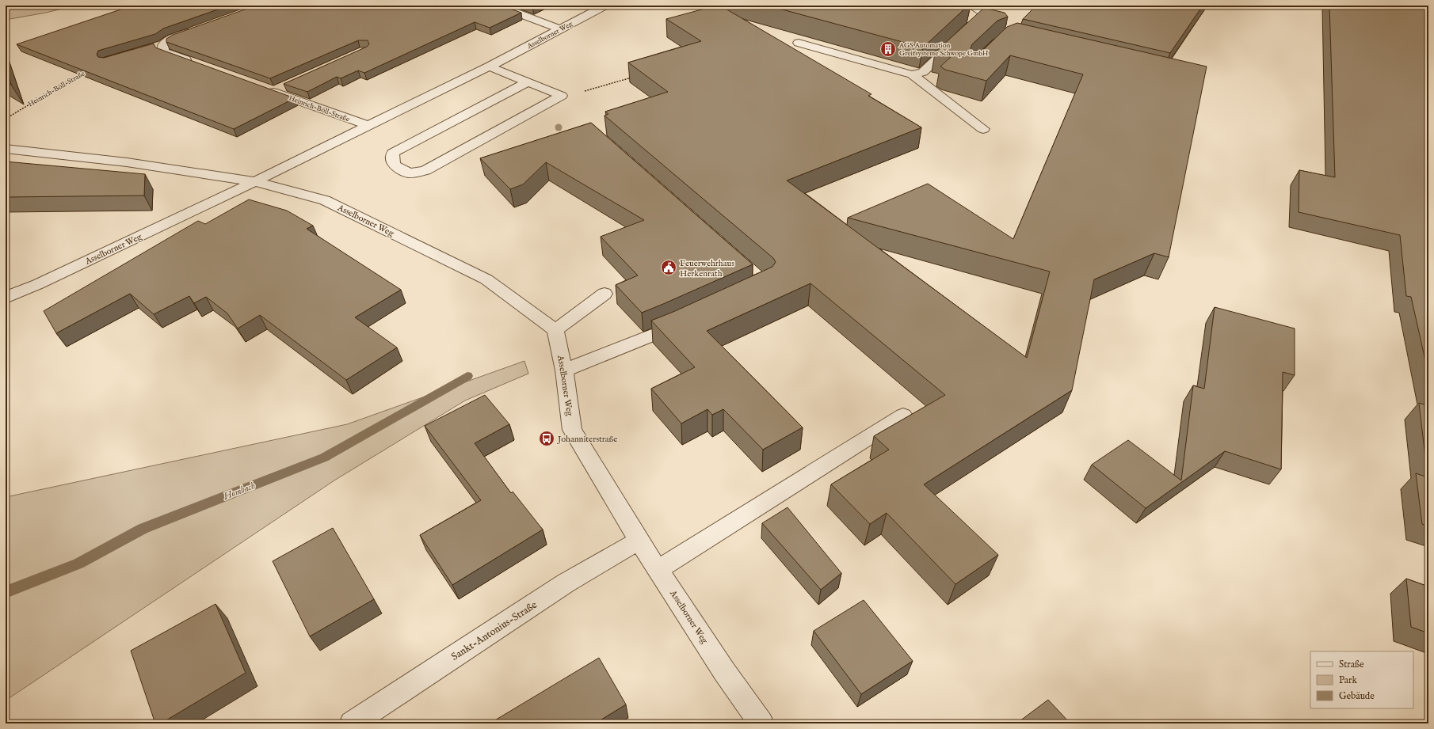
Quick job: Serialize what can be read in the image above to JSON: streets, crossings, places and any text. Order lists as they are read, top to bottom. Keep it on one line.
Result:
{"streets":{"street":["Asselborner Weg","Heinrich-Böll-Straße","Sankt-Antonius-Straße"]},"crossings":[["Asselborner Weg","Heinrich-Böll-Straße"],["Asselborner Weg","Sankt-Antonius-Straße"]],"water":["Hombach"],"places":{"building":["AGS Automation Greifsysteme Schwope GmbH"],"public building":["Feuerwehrhaus Herkenrath"],"bus stop":["Johanniterstraße"]},"legend":["Straße","Park","Gebäude"]}
